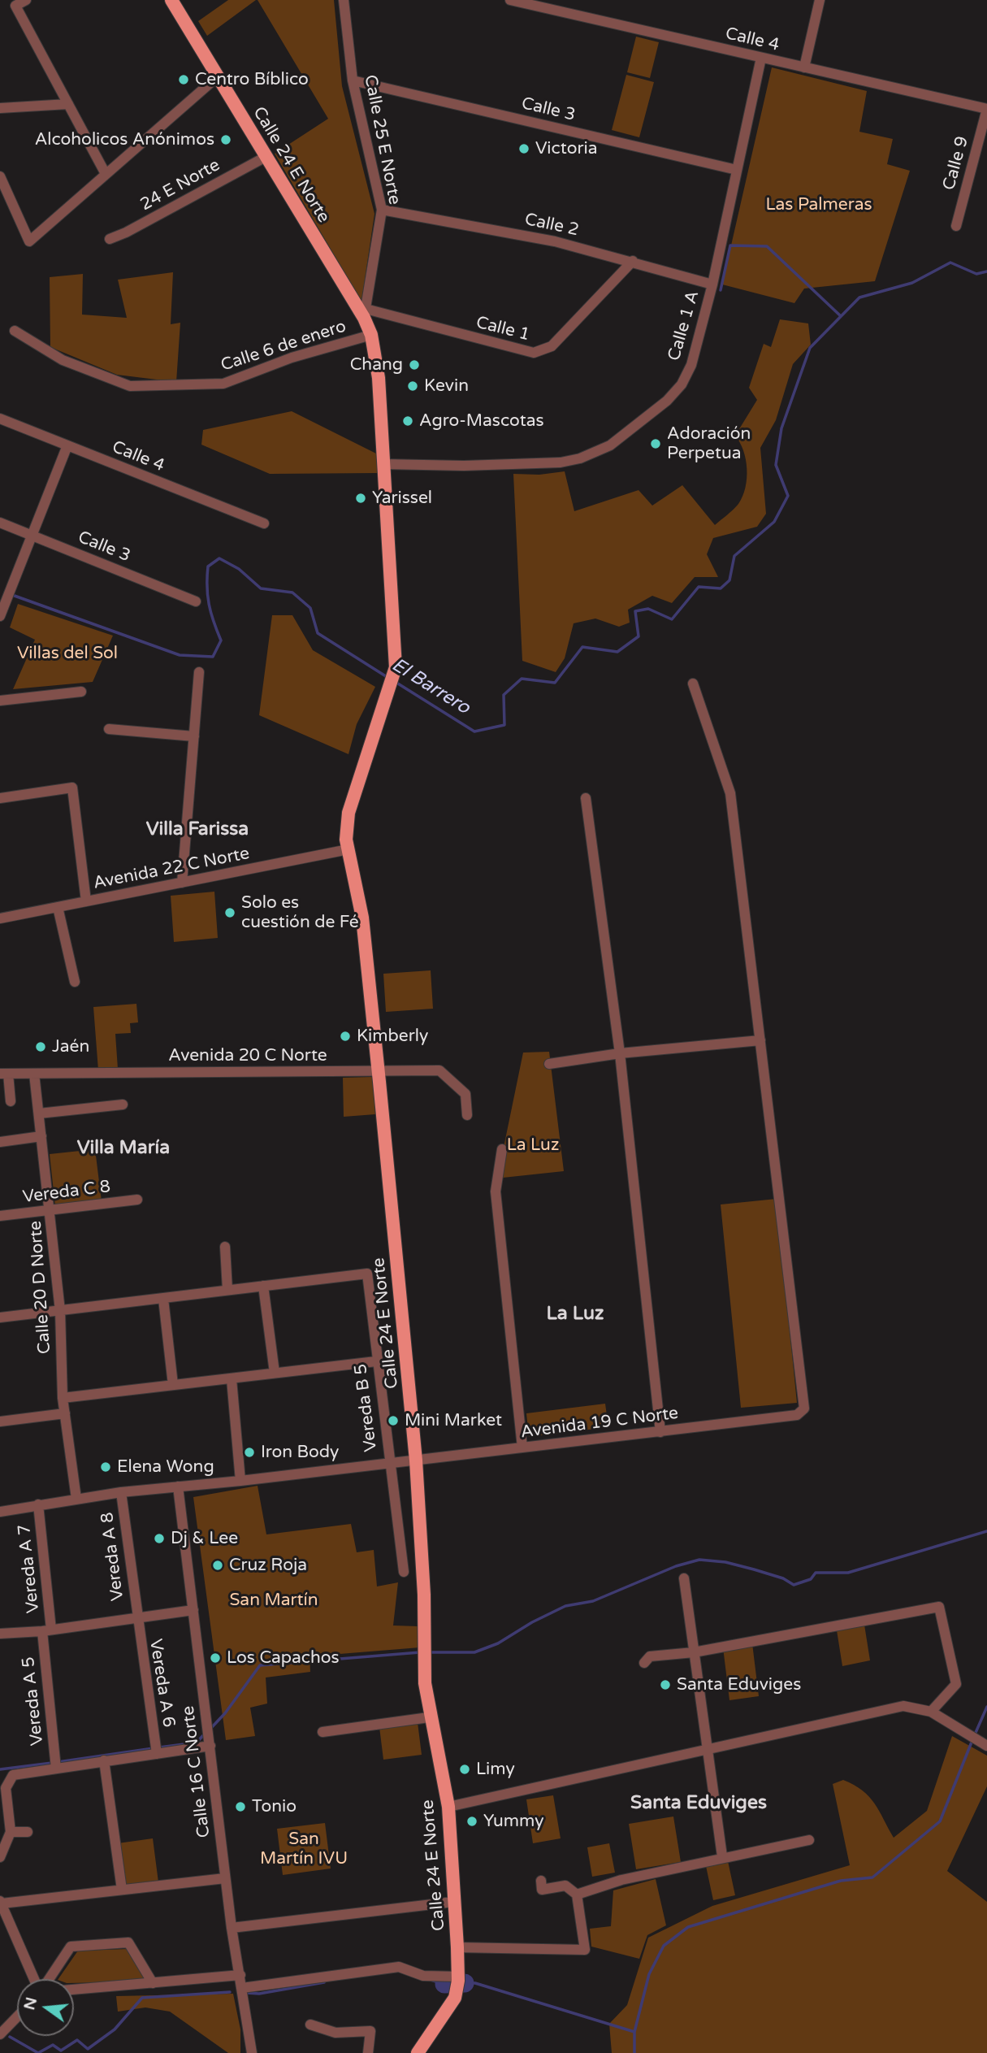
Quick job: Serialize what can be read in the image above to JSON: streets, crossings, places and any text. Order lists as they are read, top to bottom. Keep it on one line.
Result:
{"streets":{"main road":["Calle 24 E Norte"],"street":["Calle 4","Calle 3","Calle 25 E Norte","Calle 9","24 E Norte","Calle 2","Calle 1 A","Calle 1","Calle 6 de enero","Avenida 22 C Norte","Avenida 20 C Norte","Vereda C 8","Calle 20 D Norte","Vereda B 5","Avenida 19 C Norte","Vereda A 8","Vereda A 7","Vereda A 6","Vereda A 5","Calle 16 C Norte"]},"crossings":[["Calle 4","Calle 9"],["Calle 4","Calle 1 A"],["Calle 3","Calle 25 E Norte"],["Calle 3","Calle 1 A"],["Calle 25 E Norte","Calle 24 E Norte"],["Calle 25 E Norte","Calle 2"],["Calle 25 E Norte","Calle 1"],["Calle 24 E Norte","24 E Norte"],["Calle 24 E Norte","Calle 1 A"],["Calle 24 E Norte","Calle 1"],["Calle 24 E Norte","Calle 6 de enero"],["Calle 24 E Norte","Avenida 22 C Norte"],["Calle 24 E Norte","Avenida 20 C Norte"],["Calle 24 E Norte","Avenida 19 C Norte"],["Calle 2","Calle 1 A"],["Calle 2","Calle 1"],["Avenida 20 C Norte","Calle 20 D Norte"],["Vereda C 8","Calle 20 D Norte"],["Calle 20 D Norte","Avenida 19 C Norte"],["Vereda B 5","Avenida 19 C Norte"],["Avenida 19 C Norte","Vereda A 8"],["Avenida 19 C Norte","Vereda A 7"],["Avenida 19 C Norte","Calle 16 C Norte"],["Vereda A 8","Vereda A 6"],["Vereda A 7","Vereda A 5"]],"districts":["Villa Farissa","Villa María","La Luz","Santa Eduviges"],"water":["El Barrero"],"parks":["Las Palmeras","Villas del Sol","La Luz","San Martín","San Martín IVU"],"places":["Centro Bíblico","Alcoholicos Anónimos","Victoria","Chang","Kevin","Agro-Mascotas","Adoración Perpetua","Yarissel","Solo es cuestión de Fé","Kimberly","Jaén","Mini Market","Iron Body","Elena Wong","Dj & Lee","Cruz Roja","Los Capachos","Santa Eduviges","Limy","Tonio","Yummy"],"north":"left"}
